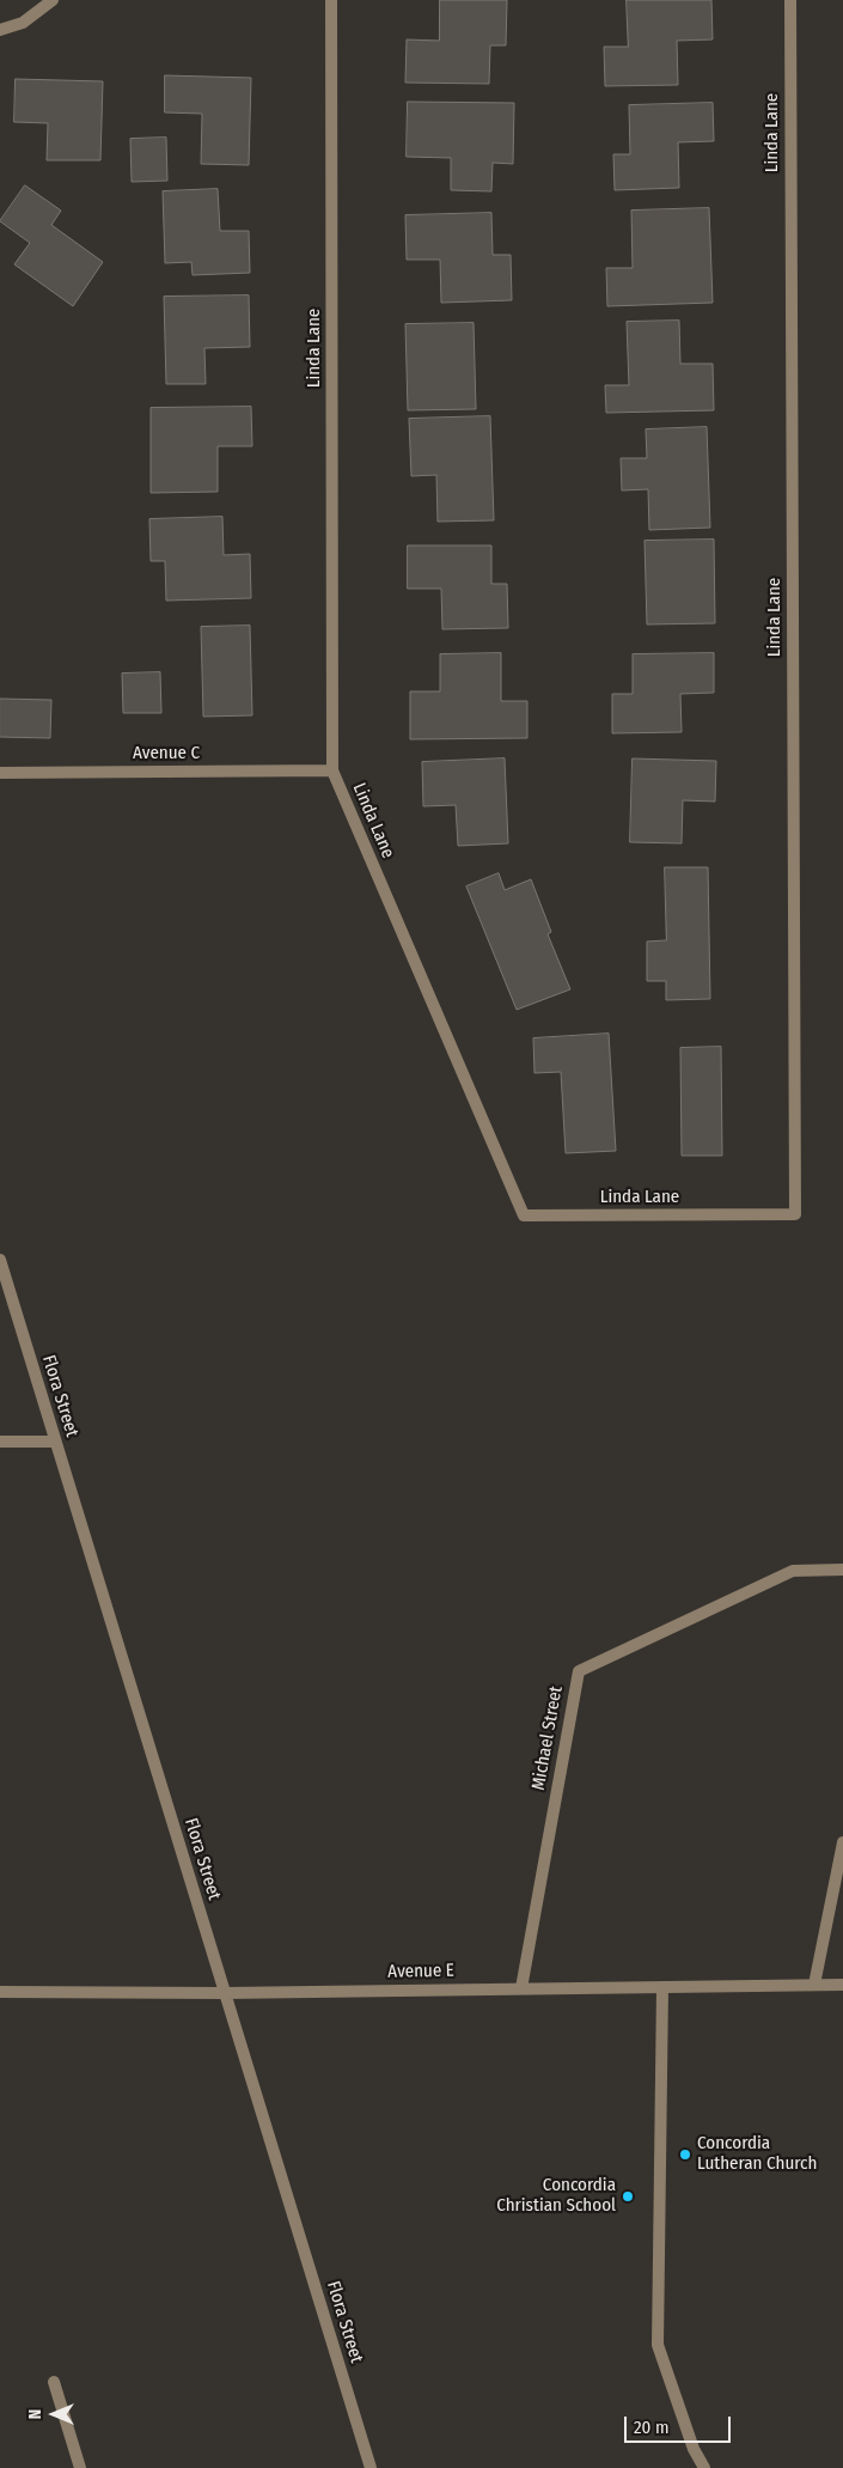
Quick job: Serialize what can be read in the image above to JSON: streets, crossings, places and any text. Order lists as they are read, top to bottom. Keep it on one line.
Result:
{"streets":{"street":["Linda Lane","Avenue C","Flora Street","Michael Street","Avenue E"]},"crossings":[["Linda Lane","Avenue C"],["Flora Street","Avenue E"],["Michael Street","Avenue E"]],"places":["Concordia Lutheran Church","Concordia Christian School"],"scale_bar":"20 m","north":"left"}
